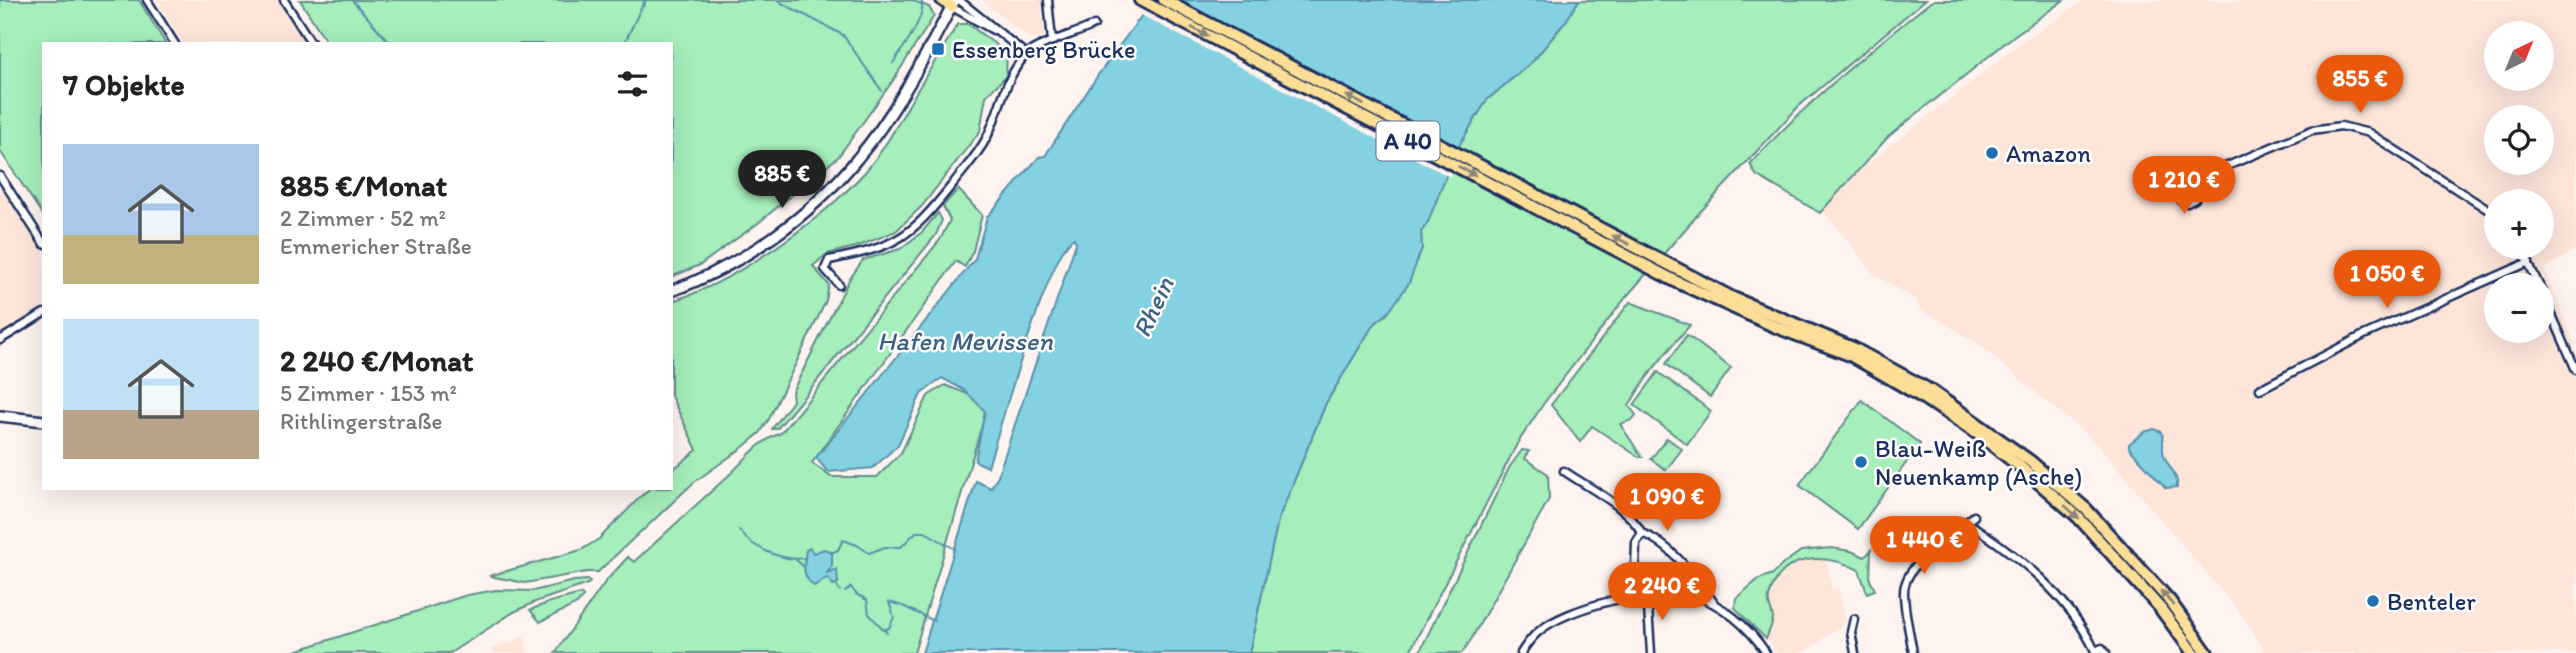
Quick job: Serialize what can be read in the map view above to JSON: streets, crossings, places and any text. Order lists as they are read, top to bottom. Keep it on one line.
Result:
{"streets":{"highway":["A 40"]},"water":["Rhein","Hafen Mevissen"],"places":{"transit":["Essenberg Brücke"],"other":["Amazon","Blau-Weiß Neuenkamp (Asche)","Benteler"]},"north":"top right","page":{"map_buttons":["+","−"],"heading":"7 Objekte","price":["855 €","885 €","1 210 €","1 050 €","1 090 €","1 440 €","2 240 €"],"list":[{"name":"885 €/Monat","note":"2 Zimmer · 52 m² · Emmericher Straße"},{"name":"2 240 €/Monat","note":"5 Zimmer · 153 m² · Rithlingerstraße"}]}}
